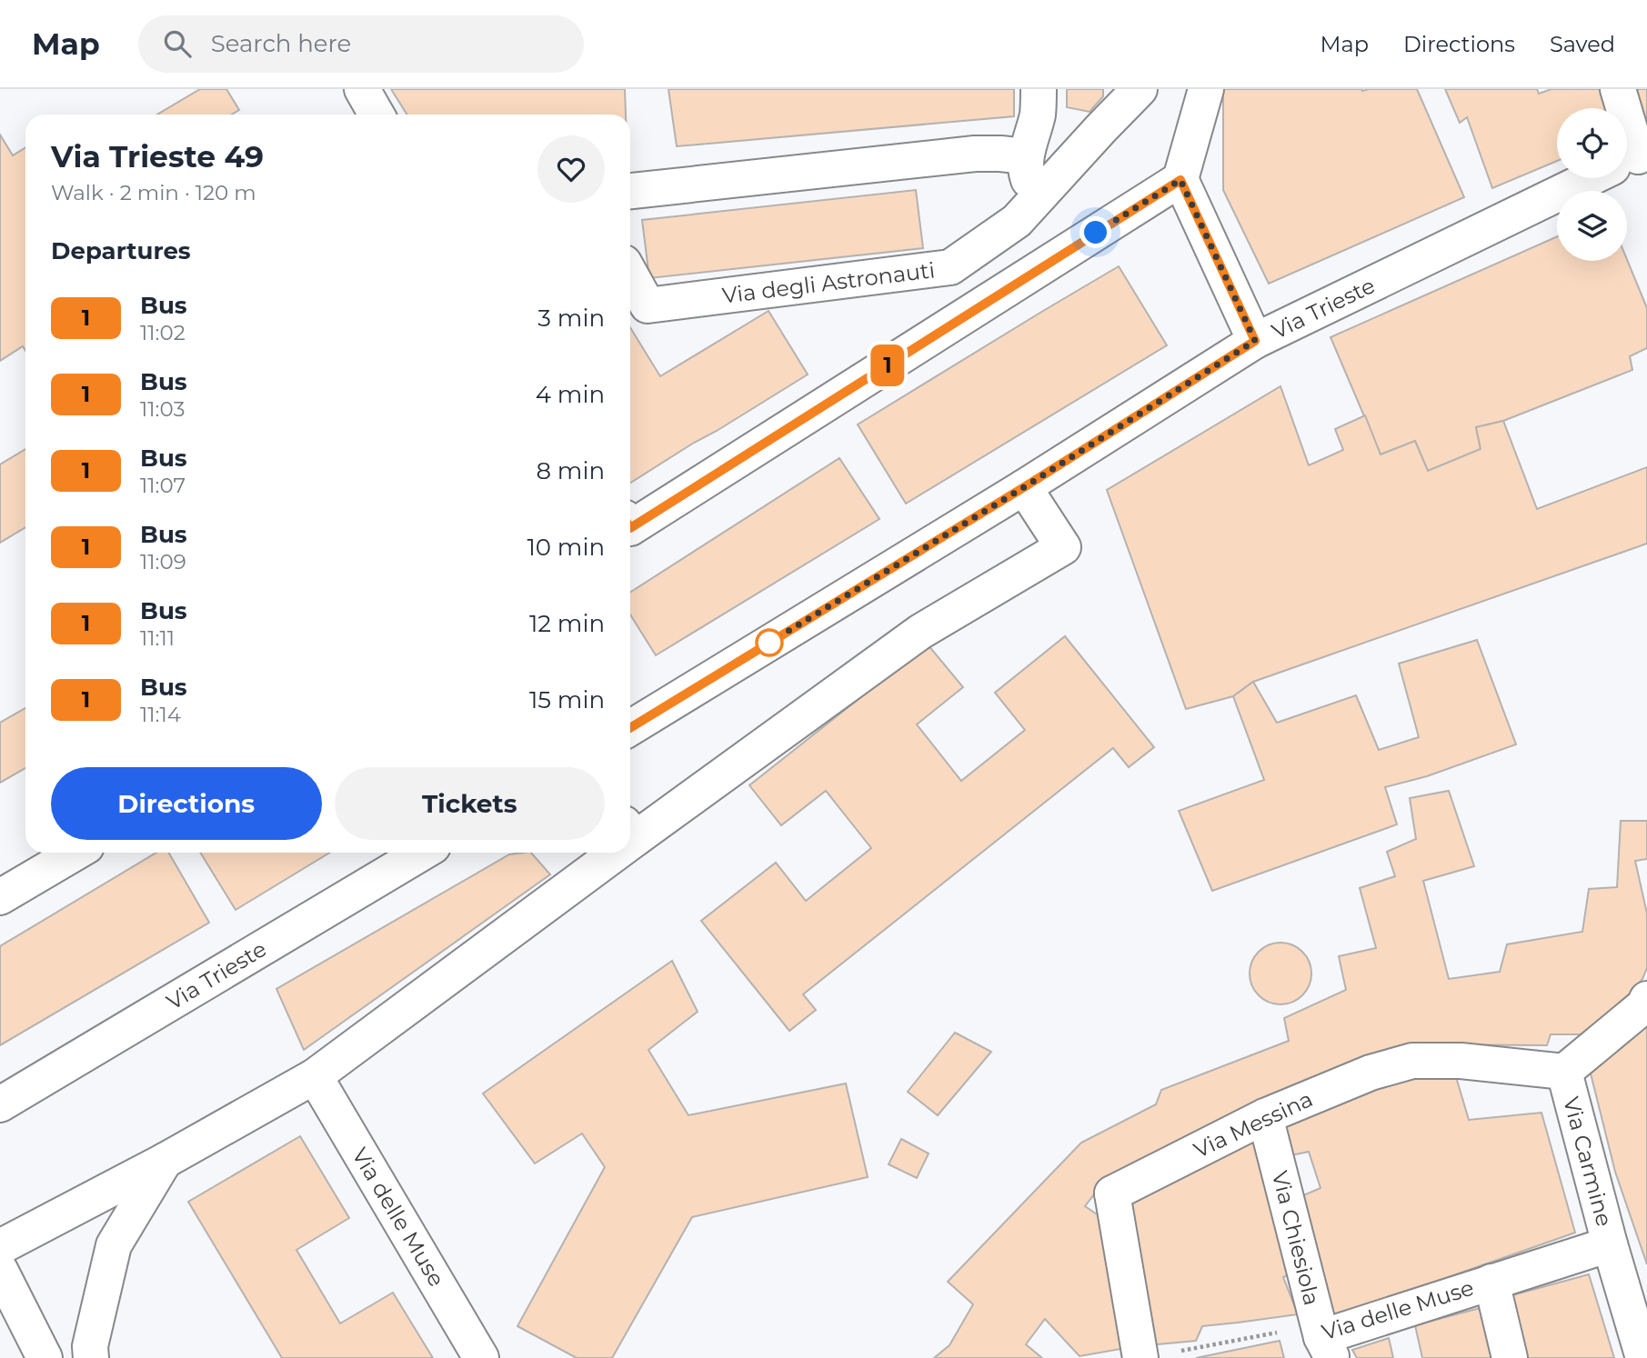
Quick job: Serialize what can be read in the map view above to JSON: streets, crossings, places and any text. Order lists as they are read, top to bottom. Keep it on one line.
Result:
{"streets":{"street":["Via degli Astronauti","Via Trieste","Via Messina","Via Carmine","Via delle Muse","Via Chiesiola"]},"crossings":[["Via Messina","Via Carmine"],["Via Messina","Via Chiesiola"],["Via Carmine","Via delle Muse"],["Via delle Muse","Via Chiesiola"]],"lines":["bus line 1"],"page":{"header":"Map","search":"Search here","nav":["Map","Directions","Saved"],"on_map":"1","heading":[["Via Trieste 49","Walk · 2 min · 120 m"],"Departures"],"list":[{"mark":"1","name":"Bus","note":"11:02","value":"3 min"},{"mark":"1","name":"Bus","note":"11:03","value":"4 min"},{"mark":"1","name":"Bus","note":"11:07","value":"8 min"},{"mark":"1","name":"Bus","note":"11:09","value":"10 min"},{"mark":"1","name":"Bus","note":"11:11","value":"12 min"},{"mark":"1","name":"Bus","note":"11:14","value":"15 min"}],"buttons":["Directions","Tickets"]}}
